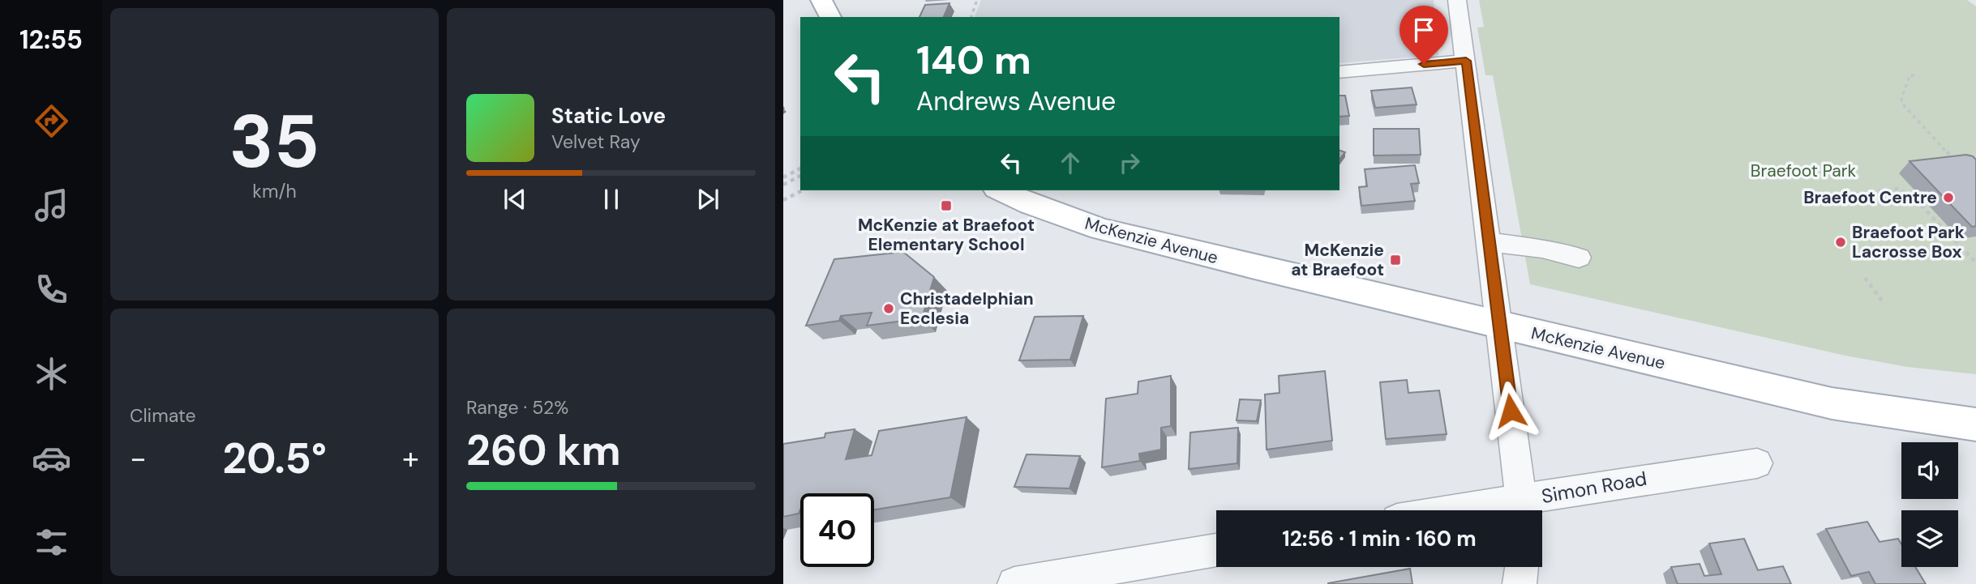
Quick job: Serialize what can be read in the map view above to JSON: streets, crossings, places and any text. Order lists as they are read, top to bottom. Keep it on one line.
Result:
{"streets":{"main road":["McKenzie Avenue"],"street":["Simon Road"]},"parks":["Braefoot Park"],"places":{"other":["Braefoot Centre","Braefoot Park Lacrosse Box","Christadelphian Ecclesia"],"transit":["McKenzie at Braefoot Elementary School","McKenzie at Braefoot"]},"page":{"tabs":"12:55","tile":[["35","km/h"],"Climate",["Range · 52%","260 km"]],"turn":["140 m","Andrews Avenue"],"song":["Static Love","Velvet Ray"],"heat":["−","20.5°","+"],"limit":"40","trip":"12:56 · 1 min · 160 m"}}
